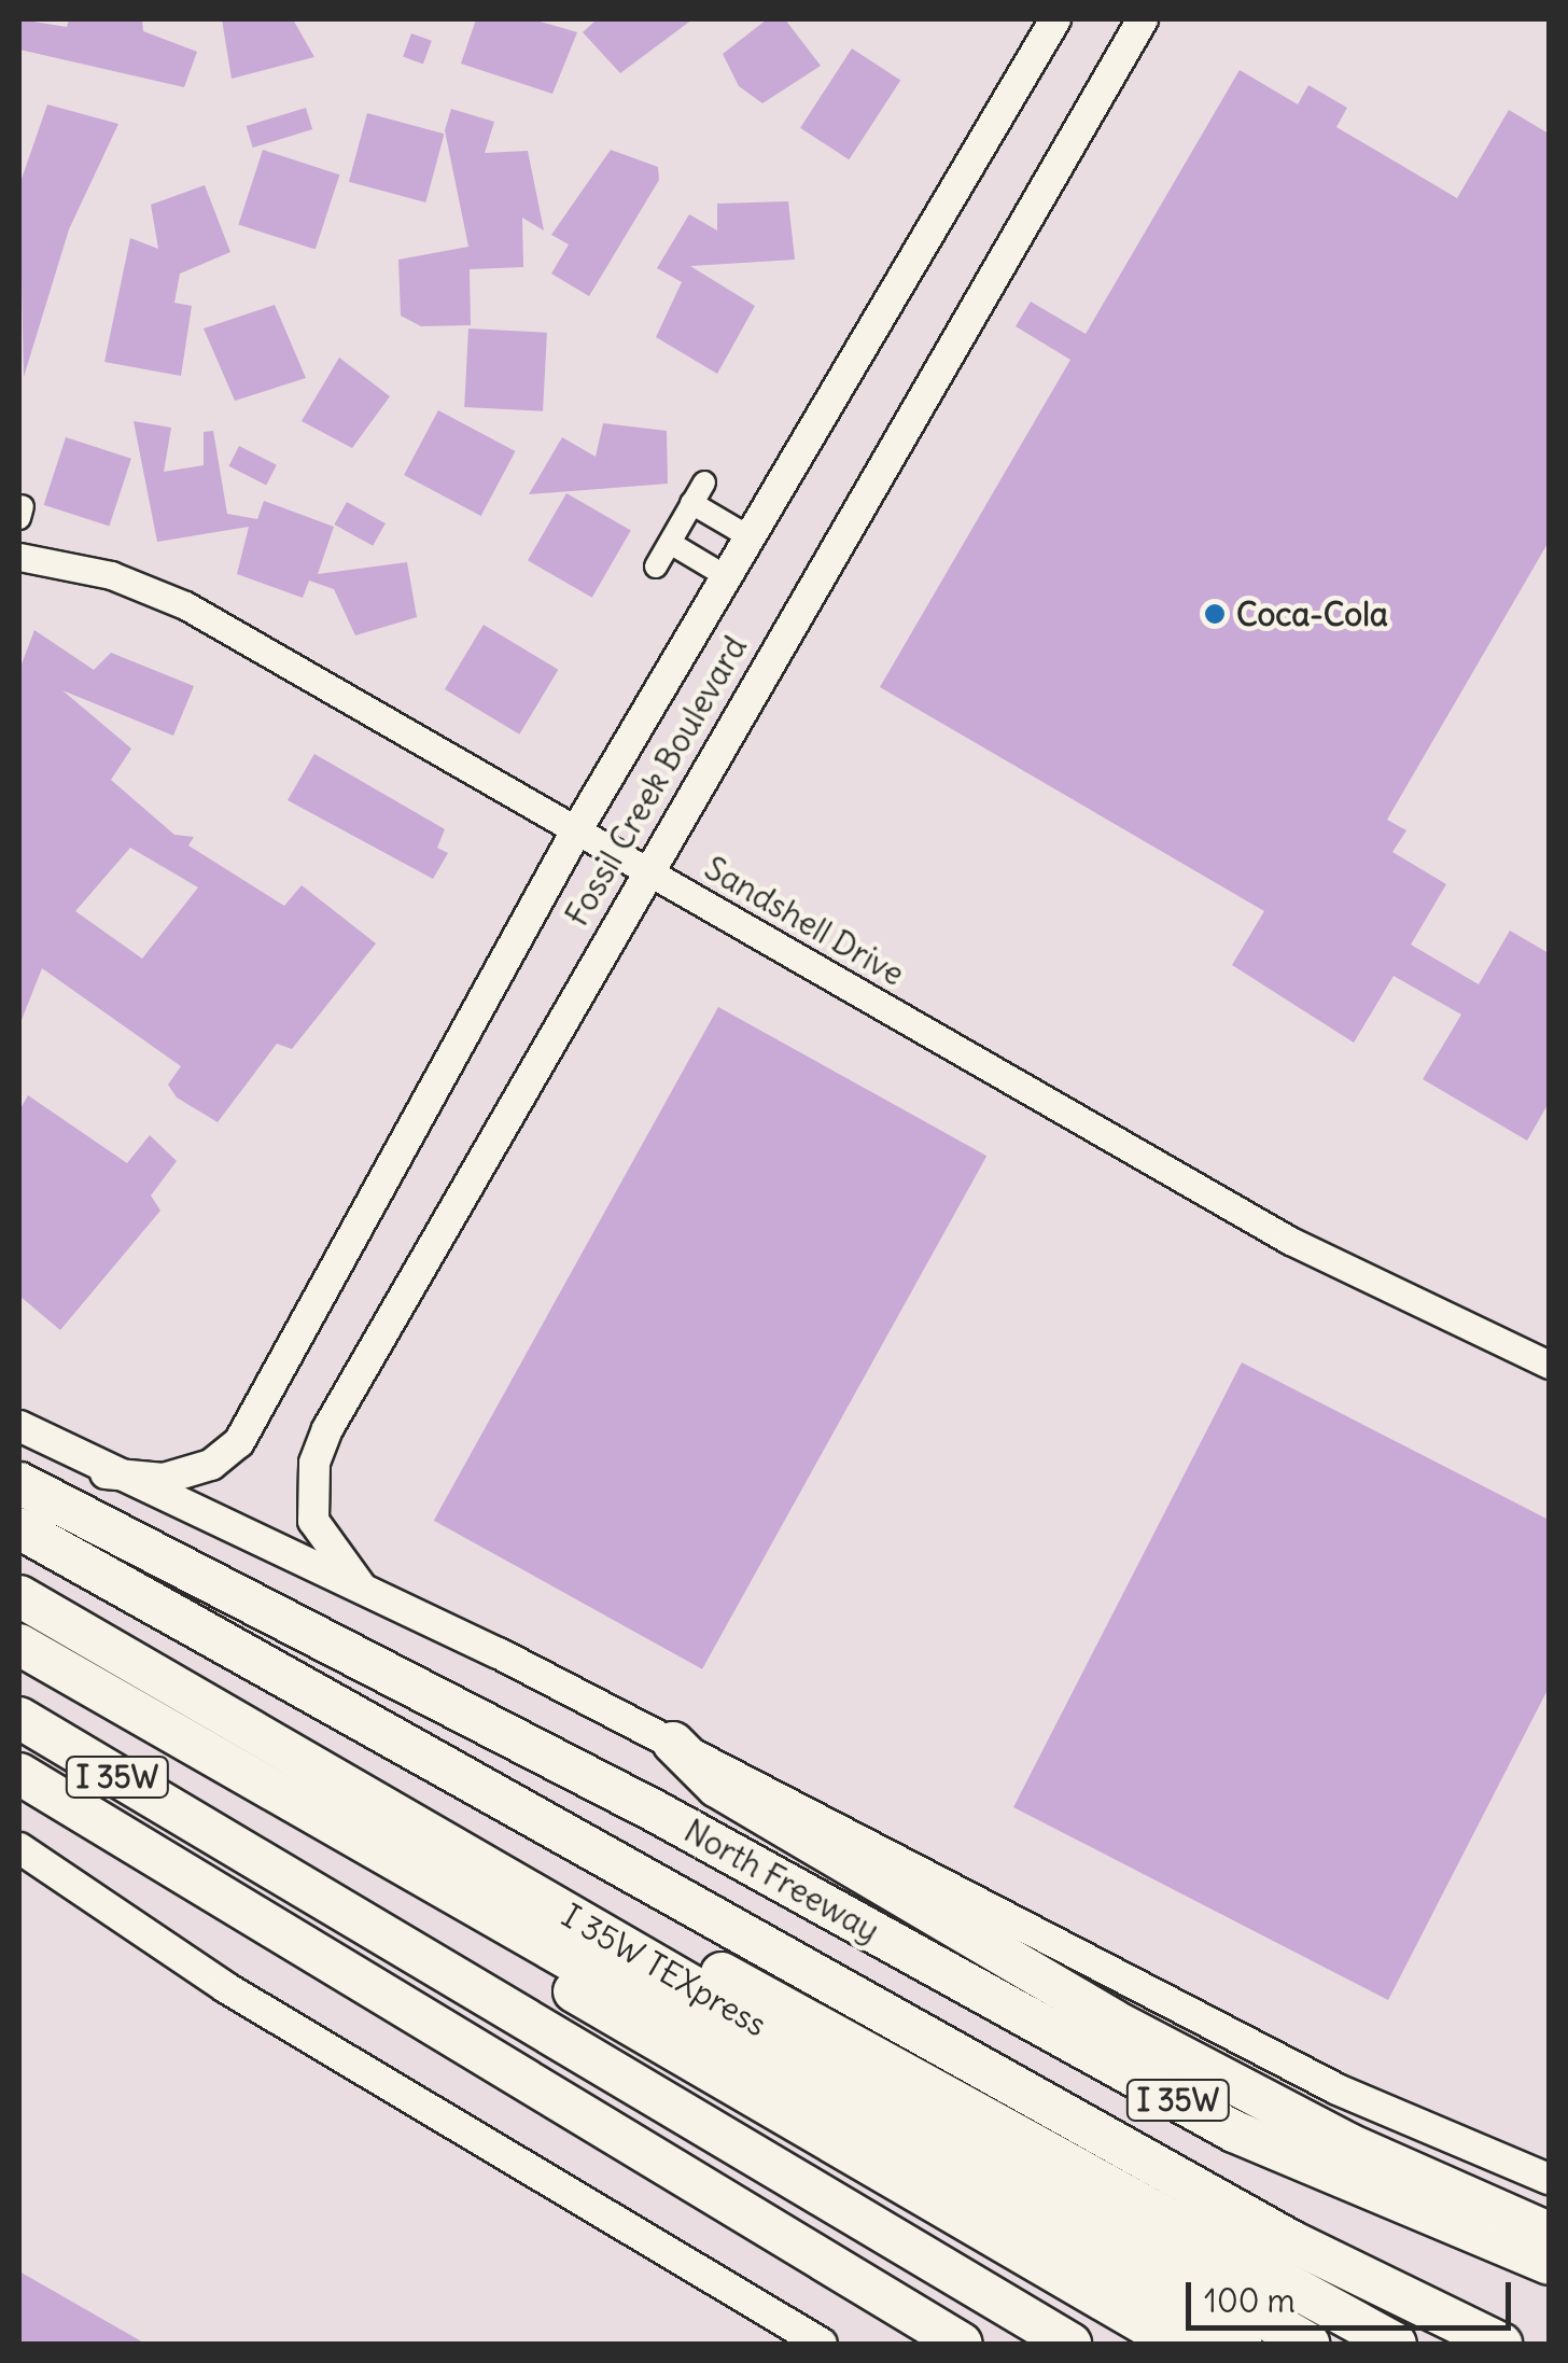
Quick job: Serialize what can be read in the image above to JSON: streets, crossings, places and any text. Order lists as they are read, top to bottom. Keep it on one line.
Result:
{"streets":{"highway":["I 35W","North Freeway","I 35W TEXpress"],"main road":["Fossil Creek Boulevard"],"street":["Sandshell Drive"]},"crossings":[["Fossil Creek Boulevard","Sandshell Drive"]],"places":["Coca-Cola"],"scale_bar":"100 m"}
